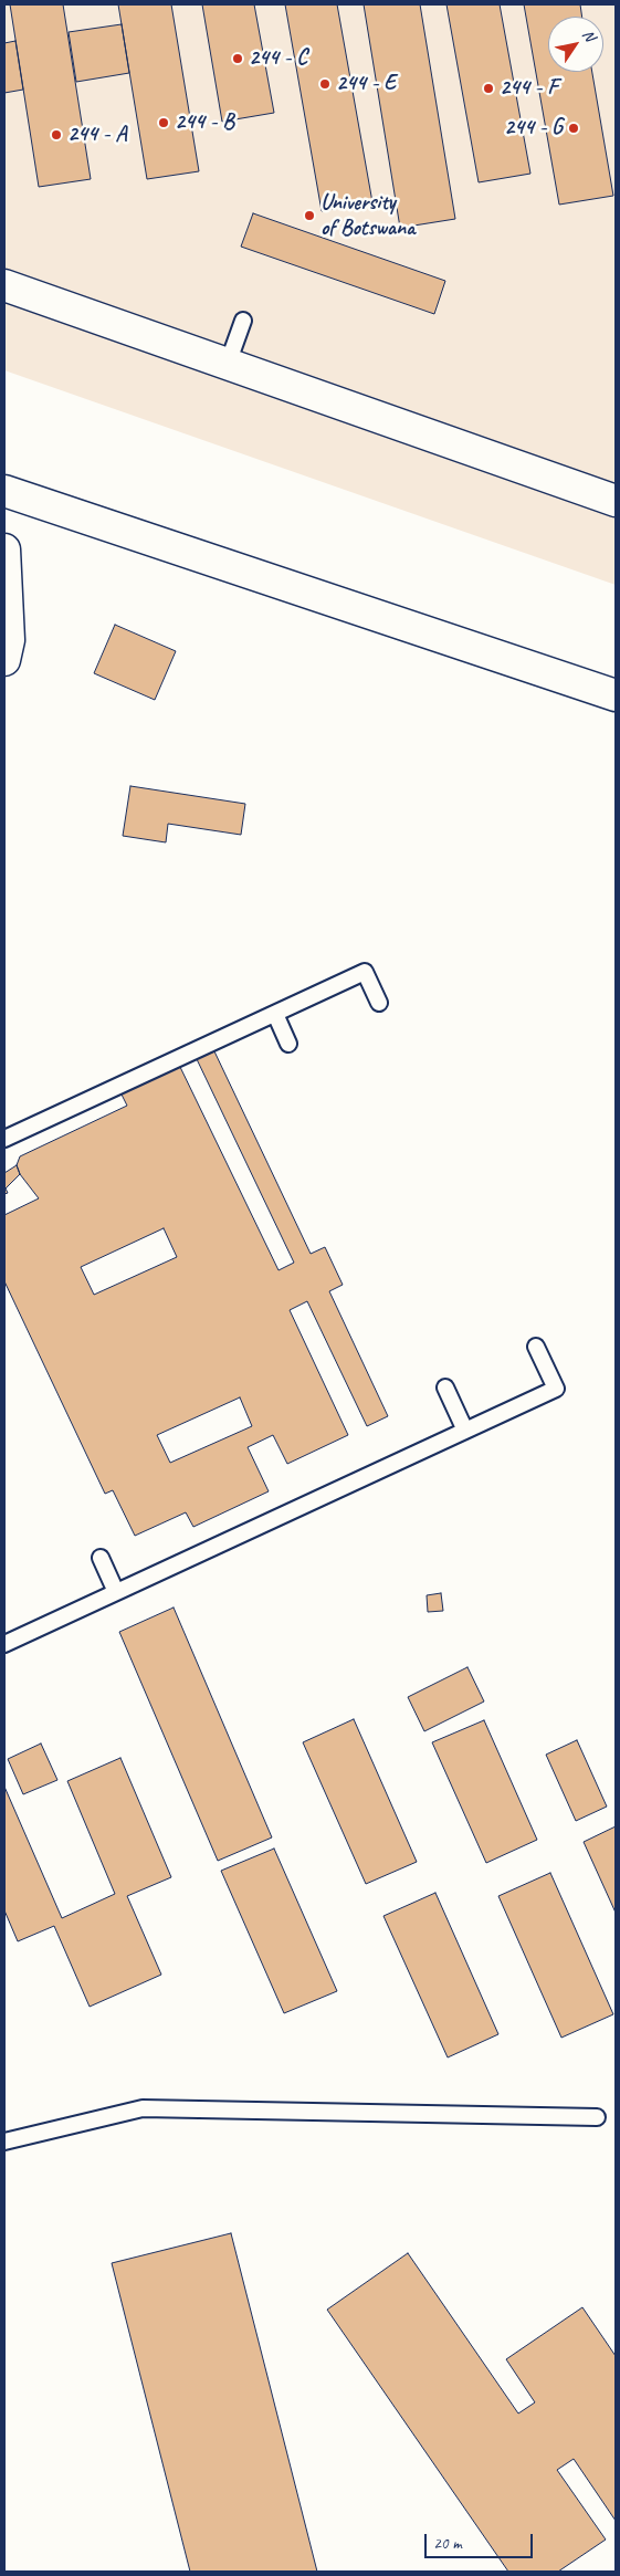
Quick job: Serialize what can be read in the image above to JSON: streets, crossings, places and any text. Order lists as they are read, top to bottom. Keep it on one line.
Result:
{"places":["244 - C","244 - E","244 - F","244 - B","244 - G","244 - A","University of Botswana"],"scale_bar":"20 m","north":"top right"}
